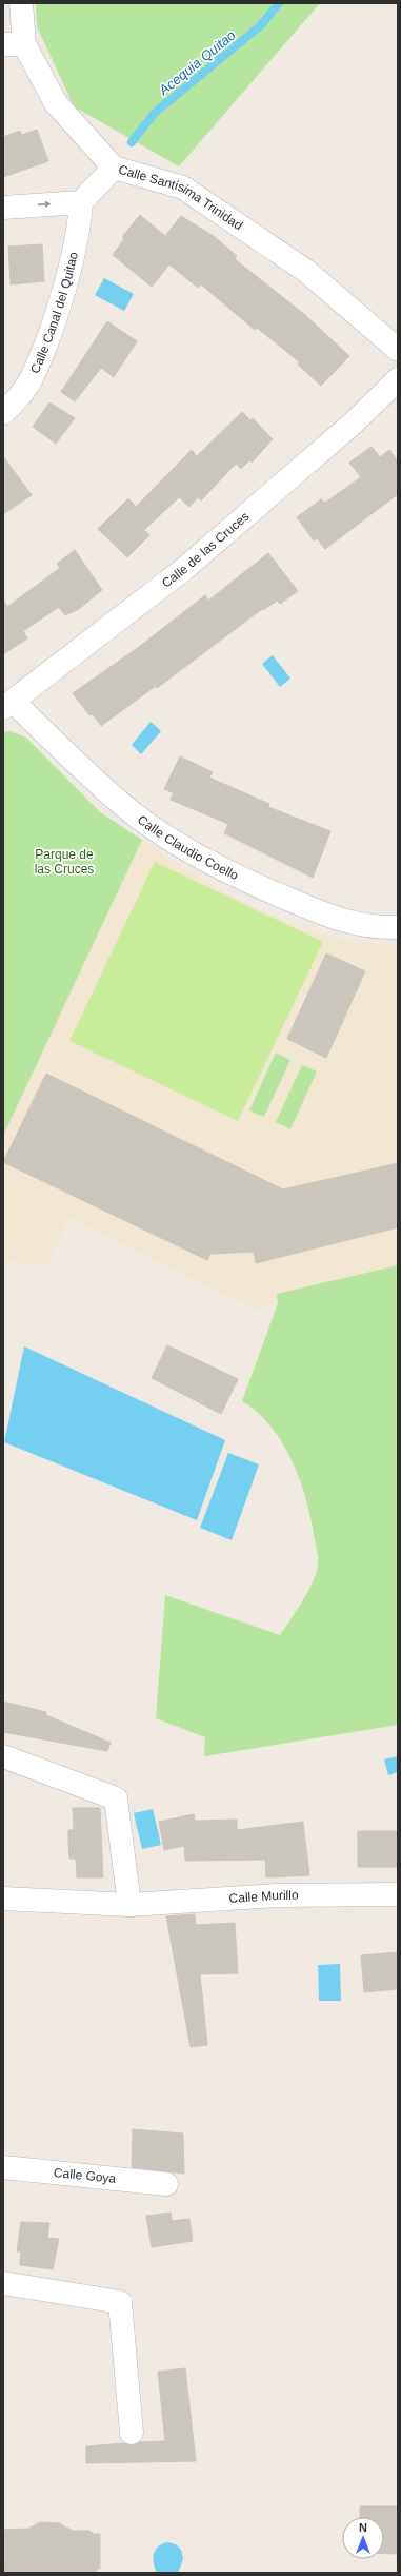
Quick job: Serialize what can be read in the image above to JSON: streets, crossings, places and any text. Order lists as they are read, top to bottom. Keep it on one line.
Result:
{"streets":{"street":["Calle Santísima Trinidad","Calle Canal del Quitao","Calle de las Cruces","Calle Claudio Coello","Calle Murillo","Calle Goya"]},"crossings":[["Calle de las Cruces","Calle Claudio Coello"]],"water":["Acequia Quitao"],"parks":["Parque de las Cruces"],"north":"top"}
